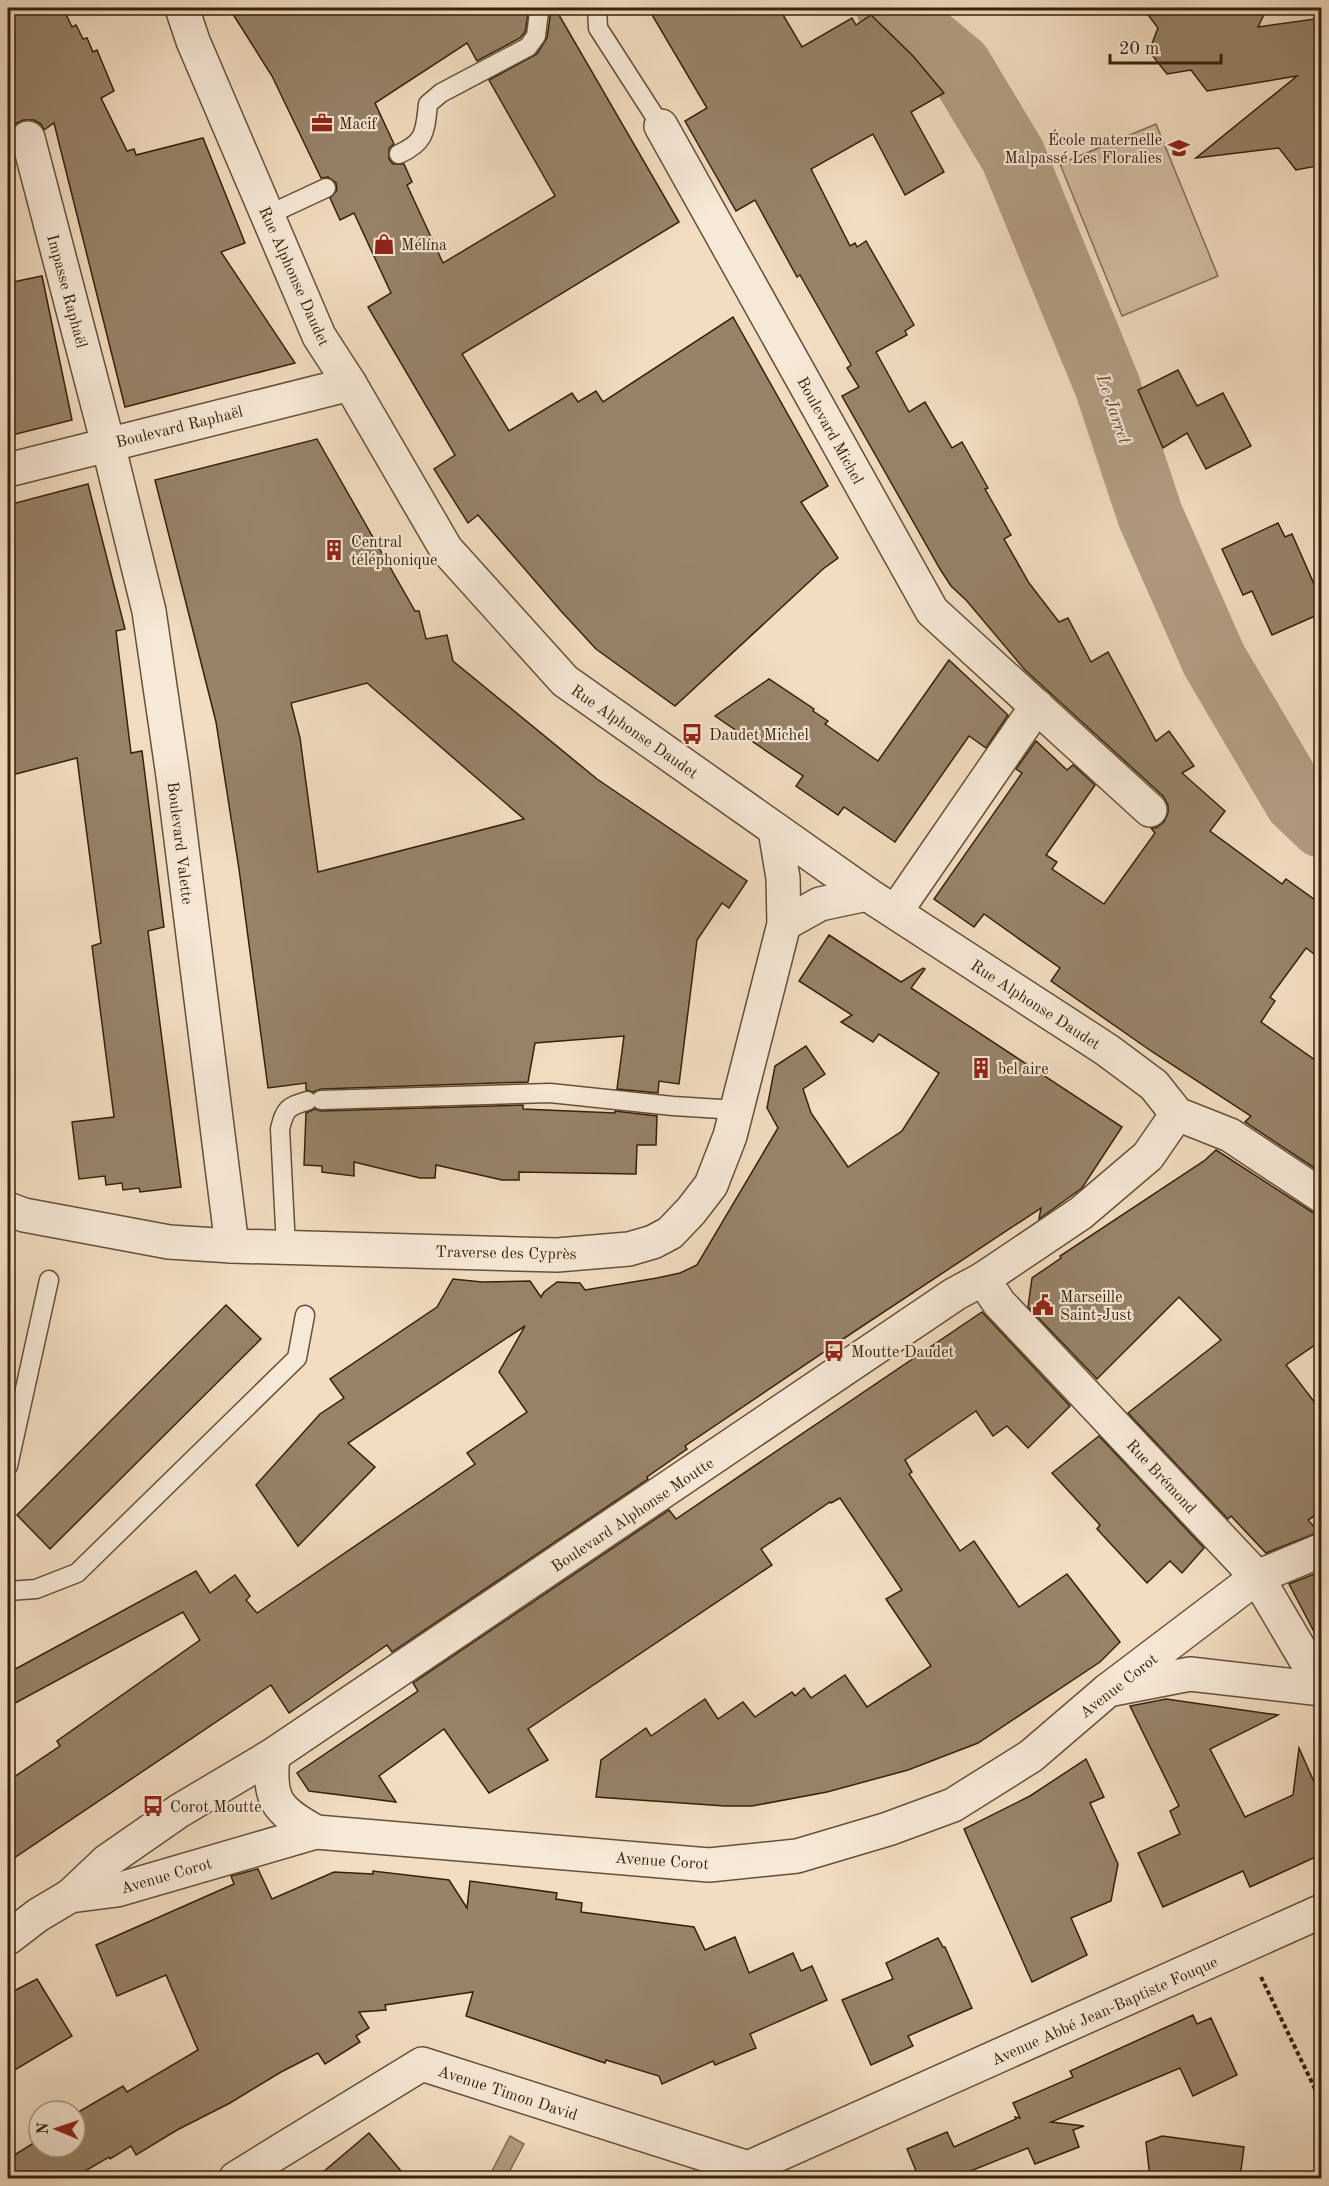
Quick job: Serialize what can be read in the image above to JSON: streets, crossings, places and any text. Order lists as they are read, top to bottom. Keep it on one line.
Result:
{"streets":{"street":["Rue Alphonse Daudet","Impasse Raphaël","Boulevard Raphaël","Boulevard Michel","Boulevard Valette","Traverse des Cyprès","Rue Brémond","Boulevard Alphonse Moutte","Avenue Corot","Avenue Abbé Jean-Baptiste Fouque","Avenue Timon David"]},"crossings":[["Rue Alphonse Daudet","Boulevard Raphaël"],["Rue Alphonse Daudet","Traverse des Cyprès"],["Rue Alphonse Daudet","Boulevard Alphonse Moutte"],["Impasse Raphaël","Boulevard Raphaël"],["Impasse Raphaël","Boulevard Valette"],["Boulevard Raphaël","Boulevard Valette"],["Boulevard Valette","Traverse des Cyprès"],["Rue Brémond","Boulevard Alphonse Moutte"],["Rue Brémond","Avenue Corot"],["Boulevard Alphonse Moutte","Avenue Corot"],["Avenue Abbé Jean-Baptiste Fouque","Avenue Timon David"]],"water":["Le Jarret"],"places":{"office":["Macif"],"school or university":["École maternelle Malpassé Les Floralies"],"shop":["Mélína"],"building":["Central téléphonique","bel aire"],"bus stop":["Daudet Michel","Moutte Daudet","Corot Moutte"],"public building":["Marseille Saint-Just"]},"scale_bar":"20 m","north":"left"}
